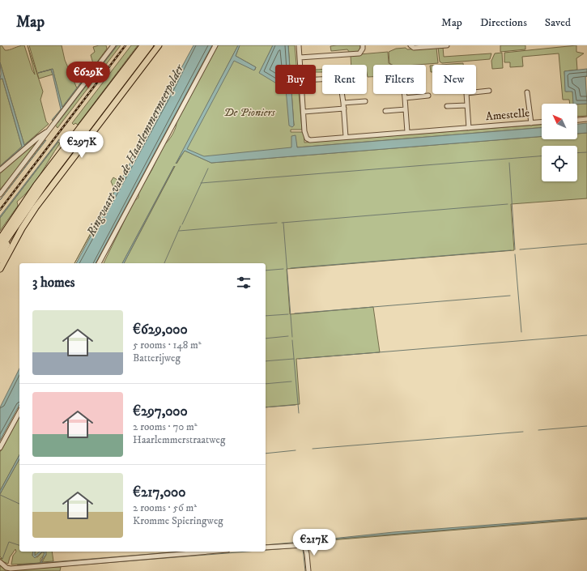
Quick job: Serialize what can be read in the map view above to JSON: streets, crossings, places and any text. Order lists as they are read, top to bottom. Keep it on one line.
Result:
{"streets":{"street":["Amestelle"]},"water":["Ringvaart van de Haarlemmermeerpolder"],"parks":["De Pioniers"],"north":"top left","page":{"header":"Map","nav":["Map","Directions","Saved"],"price":["€629K","€297K","€217K"],"chip":["Buy","Rent","Filters","New"],"heading":"3 homes","list":[{"name":"€629,000","note":"5 rooms · 148 m² · Batterijweg"},{"name":"€297,000","note":"2 rooms · 70 m² · Haarlemmerstraatweg"},{"name":"€217,000","note":"2 rooms · 56 m² · Kromme Spieringweg"}]}}
